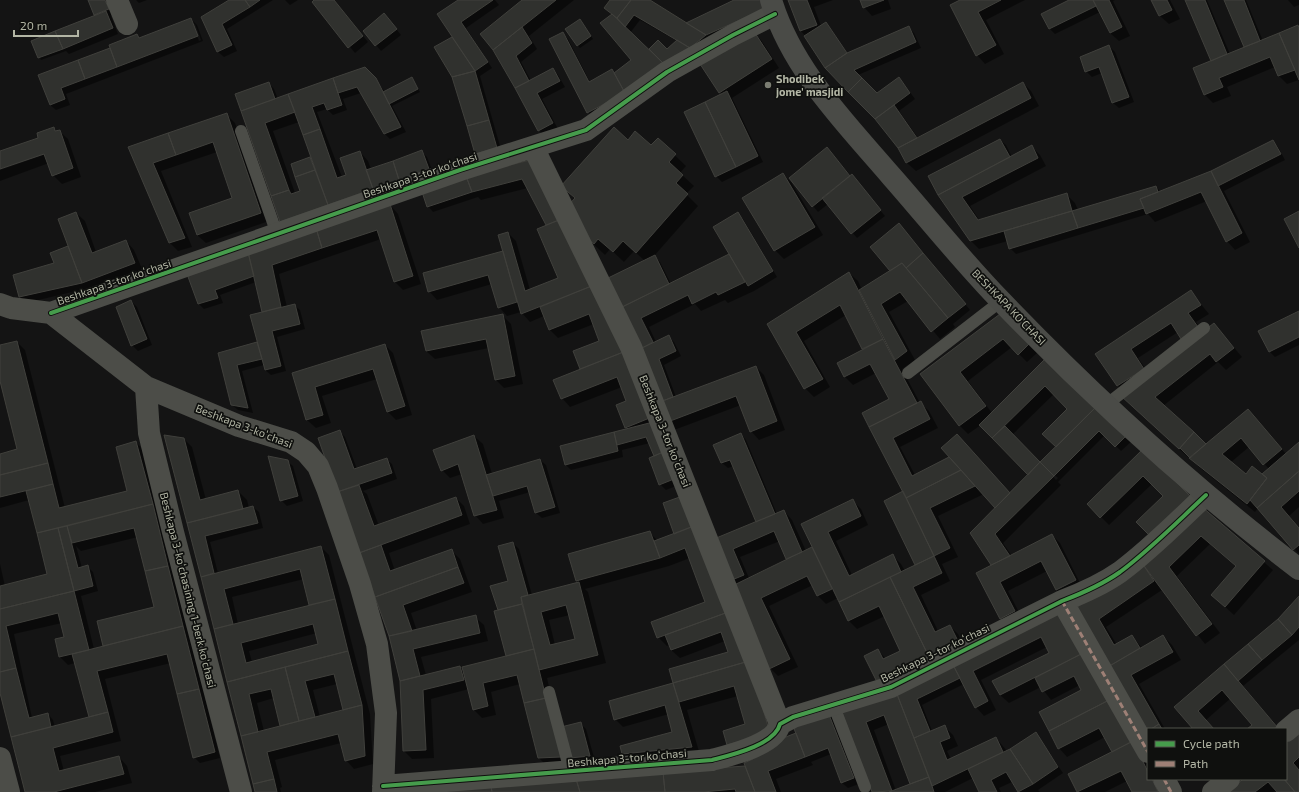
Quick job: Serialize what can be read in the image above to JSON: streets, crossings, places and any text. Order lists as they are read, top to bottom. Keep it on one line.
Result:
{"streets":{"street":["Beshkapa 3-tor koʻchasi","BESHKAPA KO'CHASI","Beshkapa 3-koʻchasi","Beshkapa 3-koʻchasining 1-berk koʻchasi"]},"crossings":[["Beshkapa 3-tor koʻchasi","BESHKAPA KO'CHASI"],["Beshkapa 3-tor koʻchasi","Beshkapa 3-koʻchasi"],["Beshkapa 3-koʻchasi","Beshkapa 3-koʻchasining 1-berk koʻchasi"]],"places":["Shodibek jome' masjidi"],"legend":["Cycle path","Path"],"scale_bar":"20 m"}
